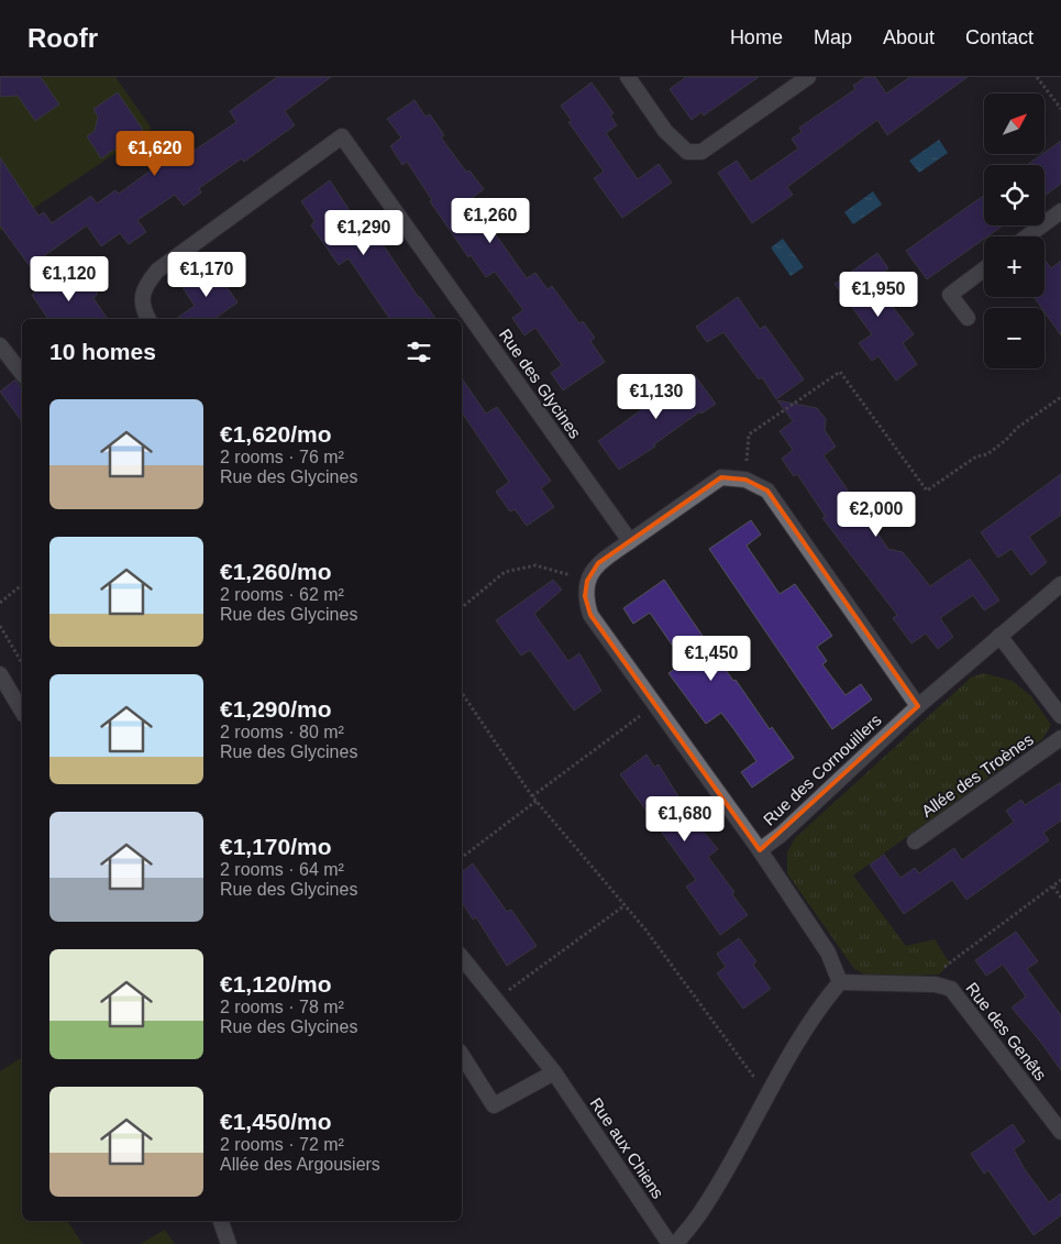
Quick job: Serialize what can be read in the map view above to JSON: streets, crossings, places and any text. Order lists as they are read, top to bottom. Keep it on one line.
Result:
{"streets":{"street":["Rue des Glycines","Rue des Cornouillers","Allée des Troènes","Rue des Genêts","Rue aux Chiens"]},"crossings":[["Rue des Cornouillers","Rue des Genêts"]],"north":"top right","page":{"header":"Roofr","nav":["Home","Map","About","Contact"],"map_buttons":["+","−"],"price":["€1,620","€1,260","€1,290","€1,170","€1,120","€1,950","€1,130","€2,000","€1,450","€1,680"],"heading":"10 homes","list":[{"name":"€1,620/mo","note":"2 rooms · 76 m² · Rue des Glycines"},{"name":"€1,260/mo","note":"2 rooms · 62 m² · Rue des Glycines"},{"name":"€1,290/mo","note":"2 rooms · 80 m² · Rue des Glycines"},{"name":"€1,170/mo","note":"2 rooms · 64 m² · Rue des Glycines"},{"name":"€1,120/mo","note":"2 rooms · 78 m² · Rue des Glycines"},{"name":"€1,450/mo","note":"2 rooms · 72 m² · Allée des Argousiers"}]}}
